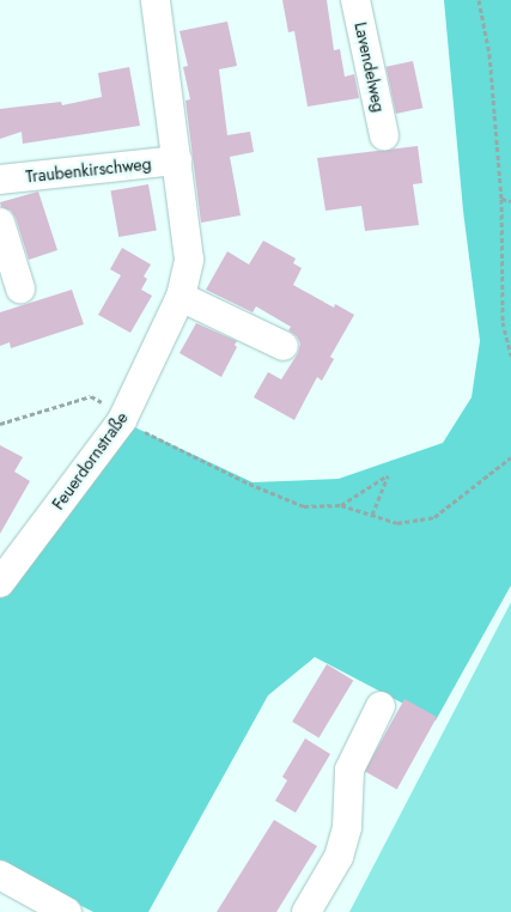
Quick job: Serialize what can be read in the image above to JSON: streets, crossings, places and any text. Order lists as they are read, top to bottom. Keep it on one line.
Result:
{"streets":{"street":["Lavendelweg","Traubenkirschweg","Feuerdornstraße"]},"crossings":[["Traubenkirschweg","Feuerdornstraße"]]}
